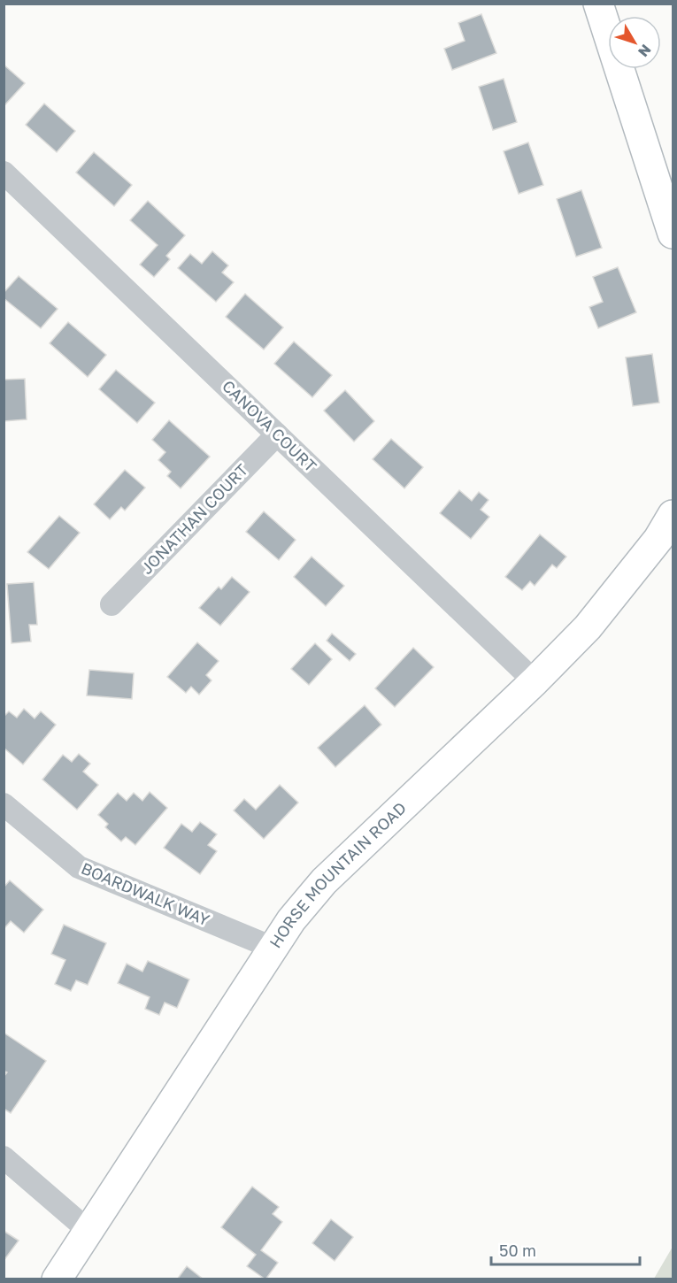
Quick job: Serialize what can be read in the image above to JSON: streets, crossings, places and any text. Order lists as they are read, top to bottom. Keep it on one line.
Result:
{"streets":{"street":["CANOVA COURT","JONATHAN COURT","HORSE MOUNTAIN ROAD","BOARDWALK WAY"]},"crossings":[["CANOVA COURT","JONATHAN COURT"],["CANOVA COURT","HORSE MOUNTAIN ROAD"],["HORSE MOUNTAIN ROAD","BOARDWALK WAY"]],"scale_bar":"50 m","north":"bottom right"}
